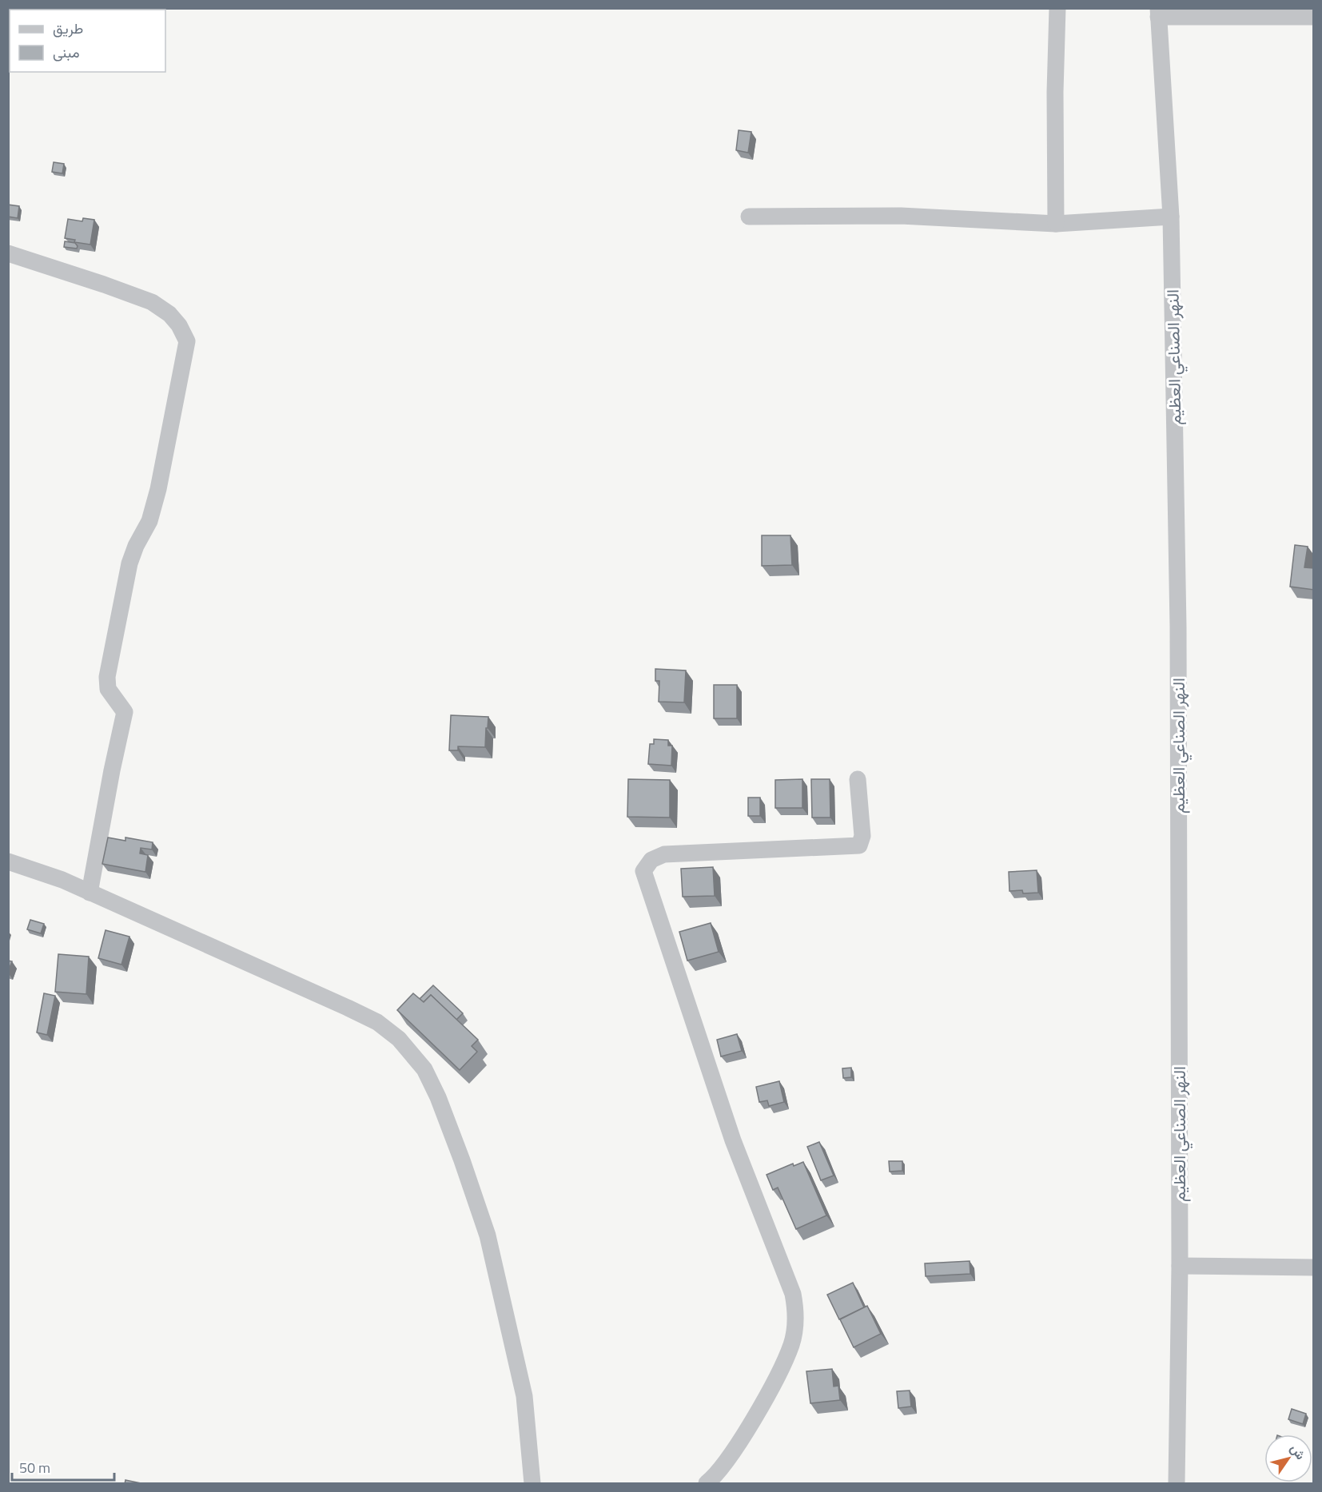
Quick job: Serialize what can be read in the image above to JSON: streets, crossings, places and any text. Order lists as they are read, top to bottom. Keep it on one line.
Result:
{"streets":{"street":["النهر الصناعي العظيم"]},"legend":["طريق","مبنى"],"scale_bar":"50 m","north":"top right"}
